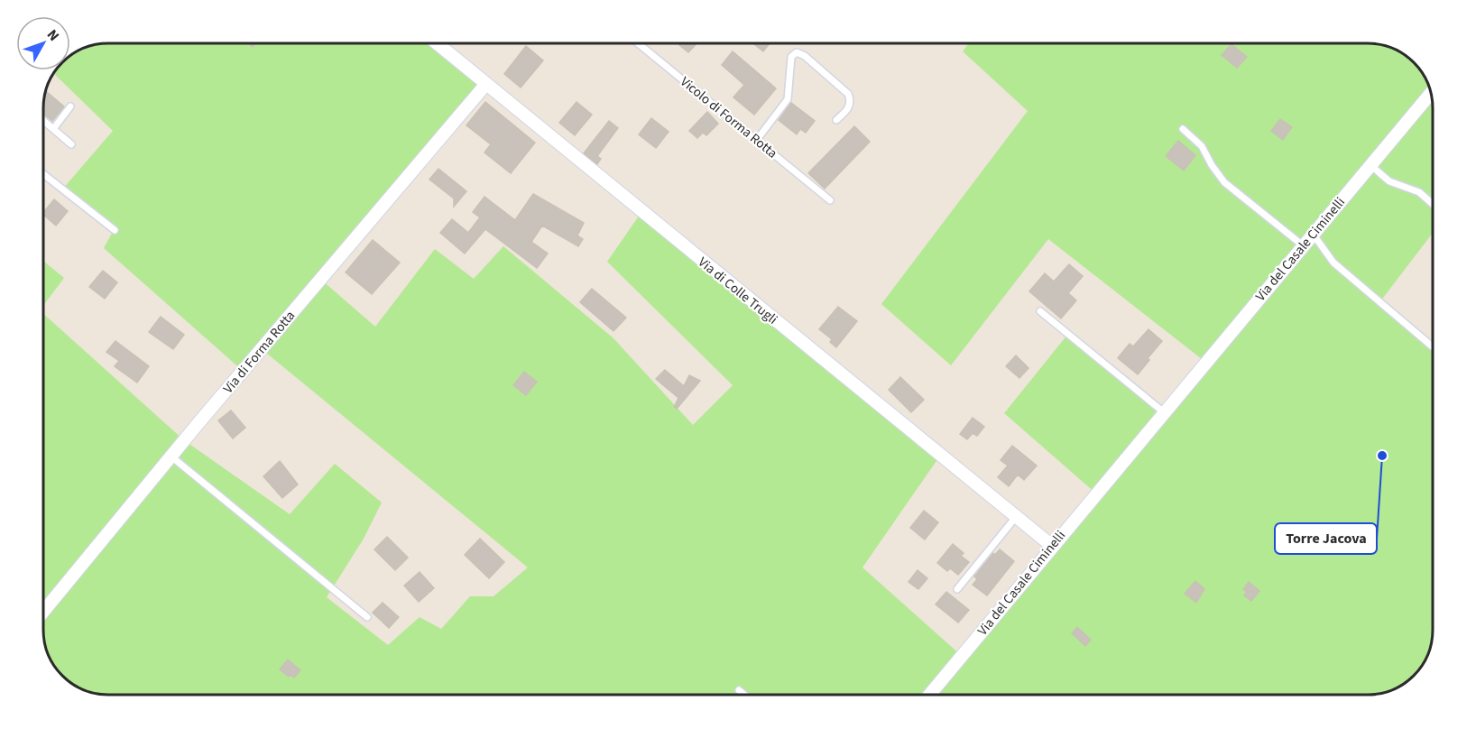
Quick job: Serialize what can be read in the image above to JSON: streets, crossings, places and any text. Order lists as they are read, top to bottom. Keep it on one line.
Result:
{"streets":{"street":["Via del Casale Ciminelli","Via di Colle Trugli","Via di Forma Rotta"],"lane":["Vicolo di Forma Rotta"]},"crossings":[["Via del Casale Ciminelli","Via di Colle Trugli"],["Via di Colle Trugli","Via di Forma Rotta"]],"places":["Torre Jacova"],"north":"top right"}
